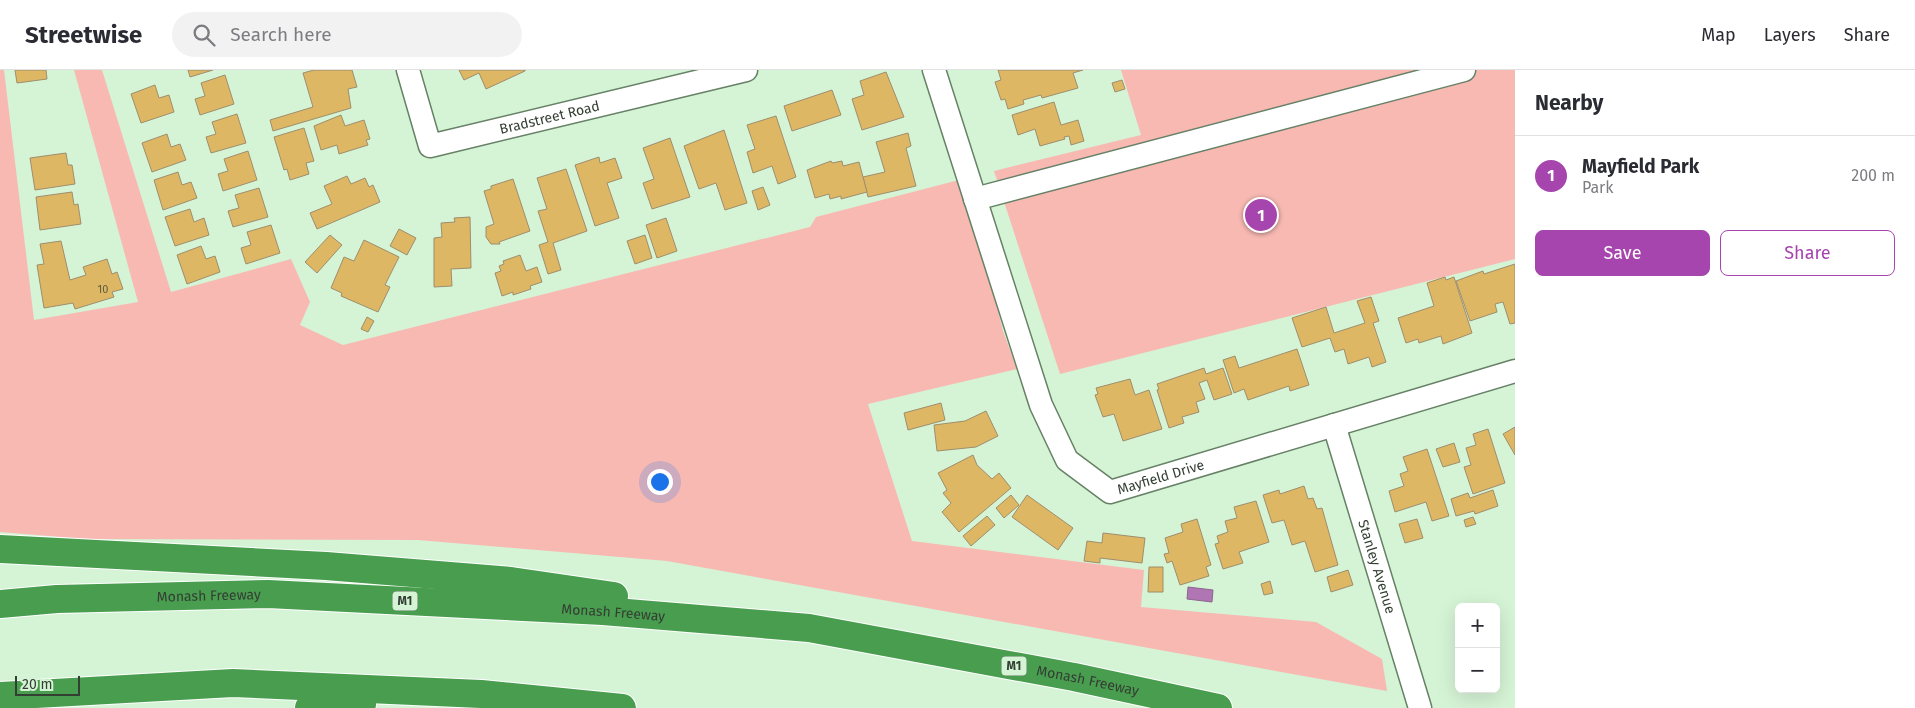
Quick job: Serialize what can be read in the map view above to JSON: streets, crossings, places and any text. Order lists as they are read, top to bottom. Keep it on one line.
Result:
{"streets":{"highway":["Monash Freeway","M1"],"street":["Bradstreet Road","Mayfield Drive","Stanley Avenue"]},"crossings":[["Mayfield Drive","Stanley Avenue"]],"house_numbers":["10"],"scale_bar":"20 m","page":{"header":"Streetwise","search":"Search here","nav":["Map","Layers","Share"],"heading":"Nearby","list":[{"mark":"1","name":"Mayfield Park","note":"Park","value":"200 m"}],"pins":"1","buttons":["Save","Share"],"map_buttons":["+","−"],"scale":"20 m"}}
